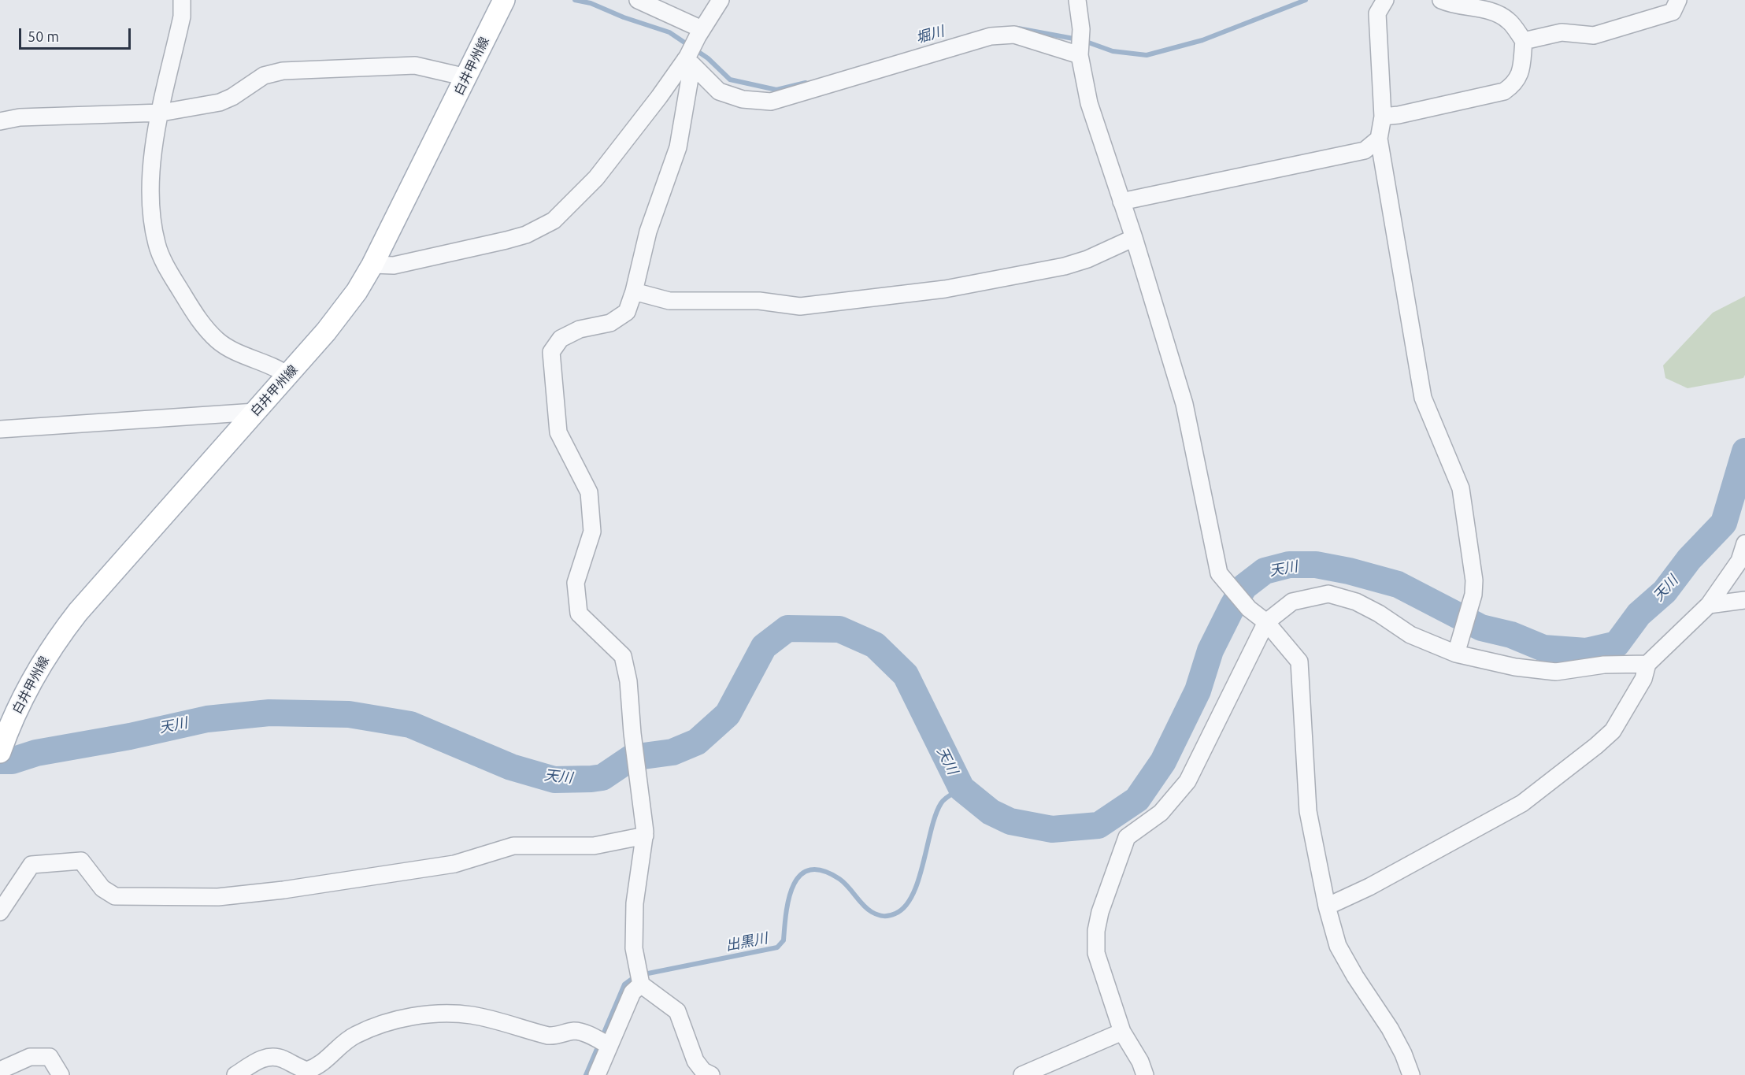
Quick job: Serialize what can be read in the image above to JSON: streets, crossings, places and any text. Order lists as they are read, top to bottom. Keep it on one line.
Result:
{"streets":{"main road":["白井甲州線"]},"water":["堀川","天川","出黒川"],"scale_bar":"50 m"}
